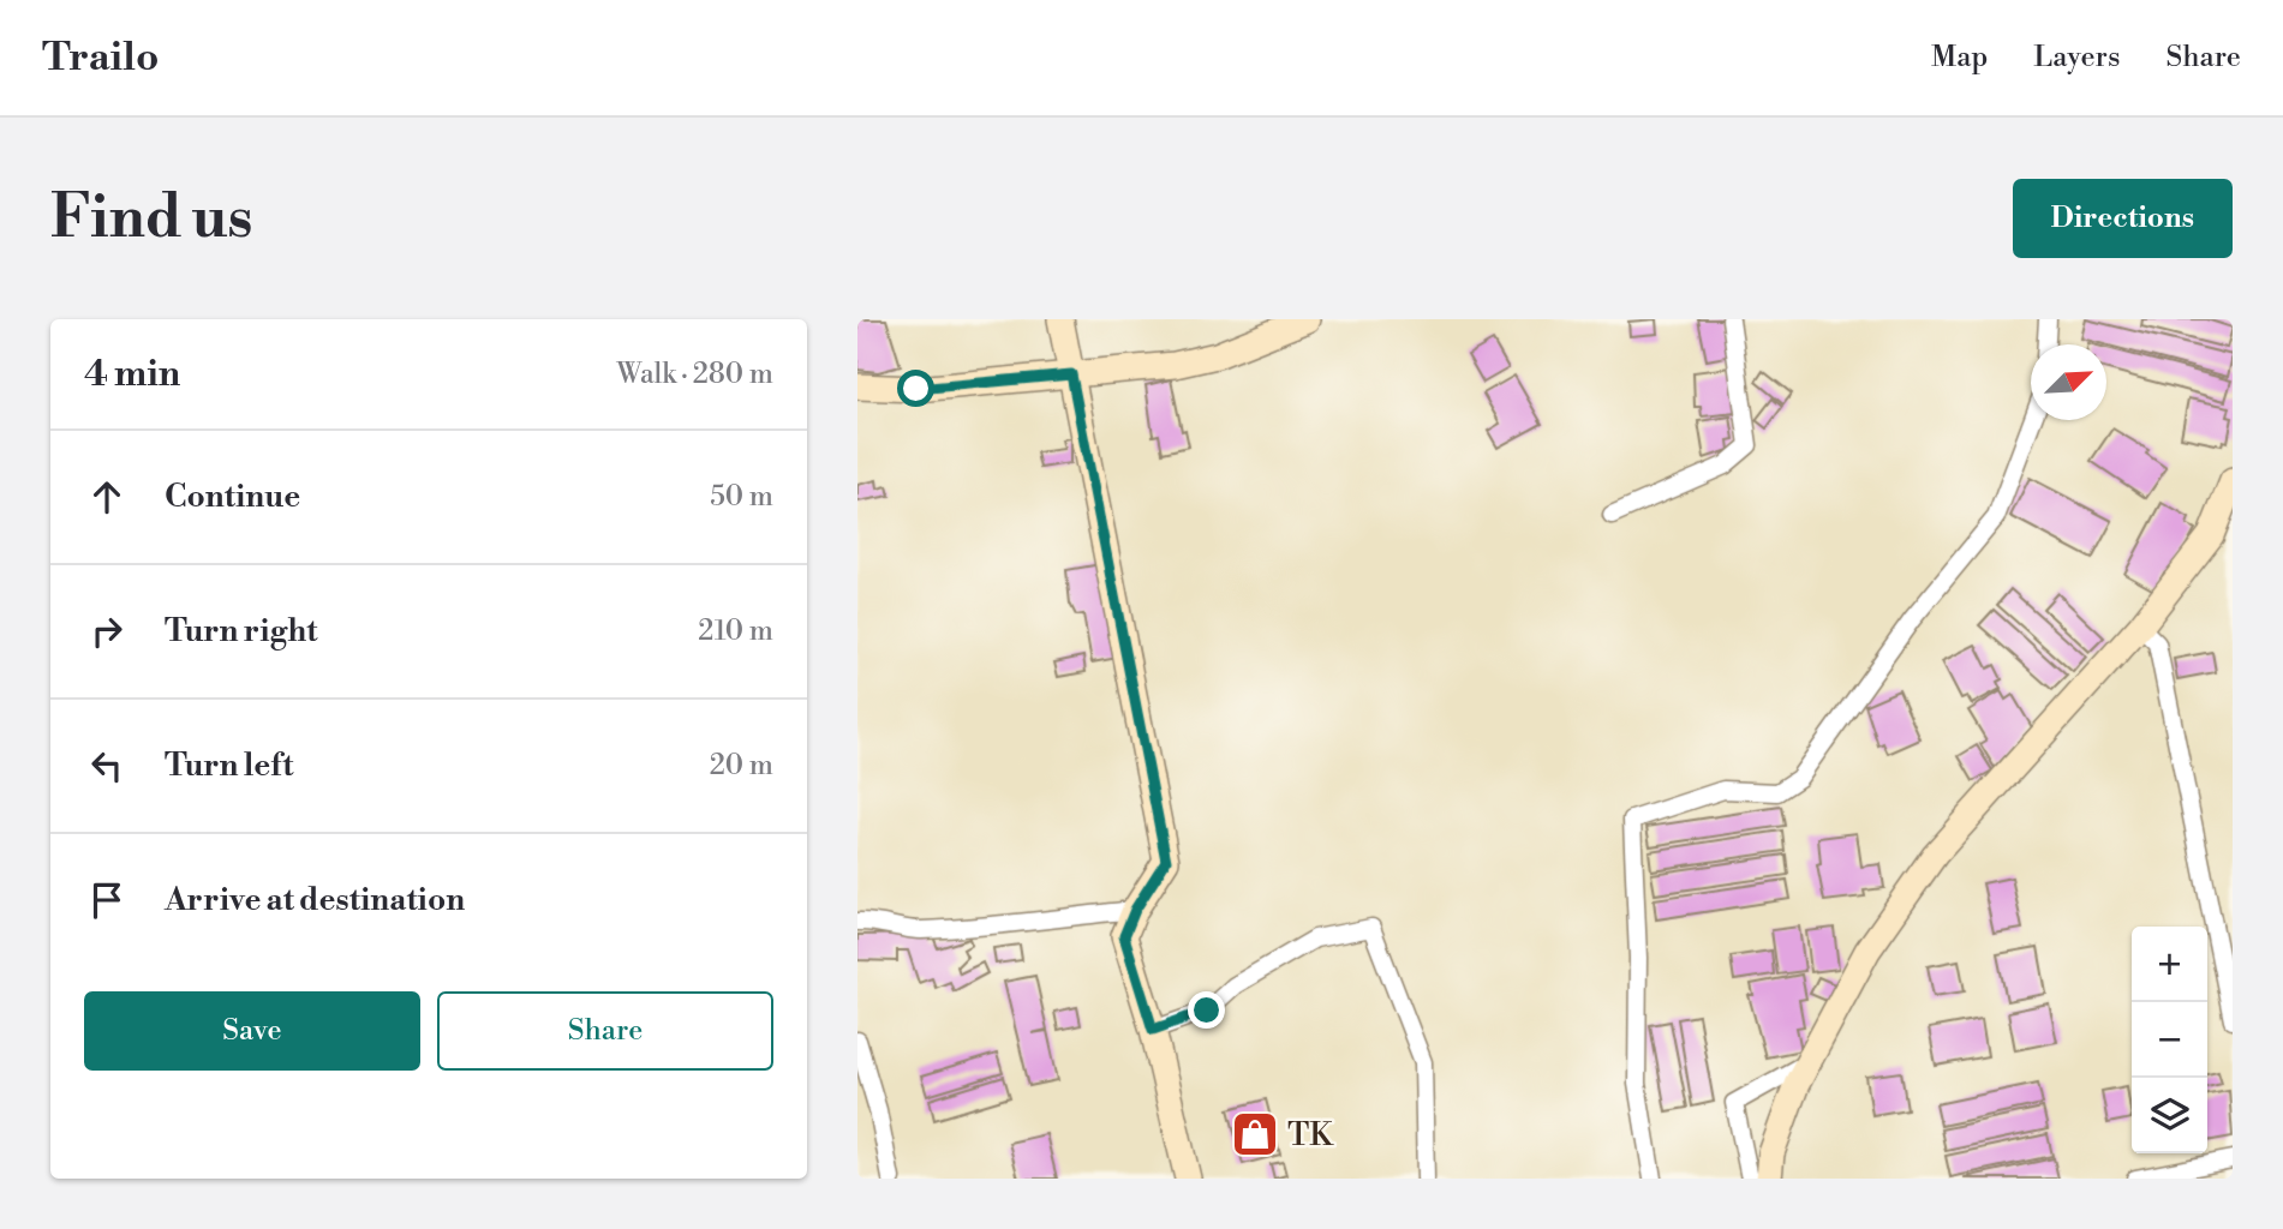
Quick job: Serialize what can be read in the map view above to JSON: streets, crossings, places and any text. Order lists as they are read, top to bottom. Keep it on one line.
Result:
{"places":{"shop":["TK"]},"north":"top right","page":{"header":"Trailo","nav":["Map","Layers","Share"],"buttons":["Directions",["Save","Share"]],"title":"Find us","heading":["4 min","Walk · 280 m"],"list":[["Continue","50 m"],["Turn right","210 m"],["Turn left","20 m"],"Arrive at destination"],"map_buttons":["+","−"]}}
